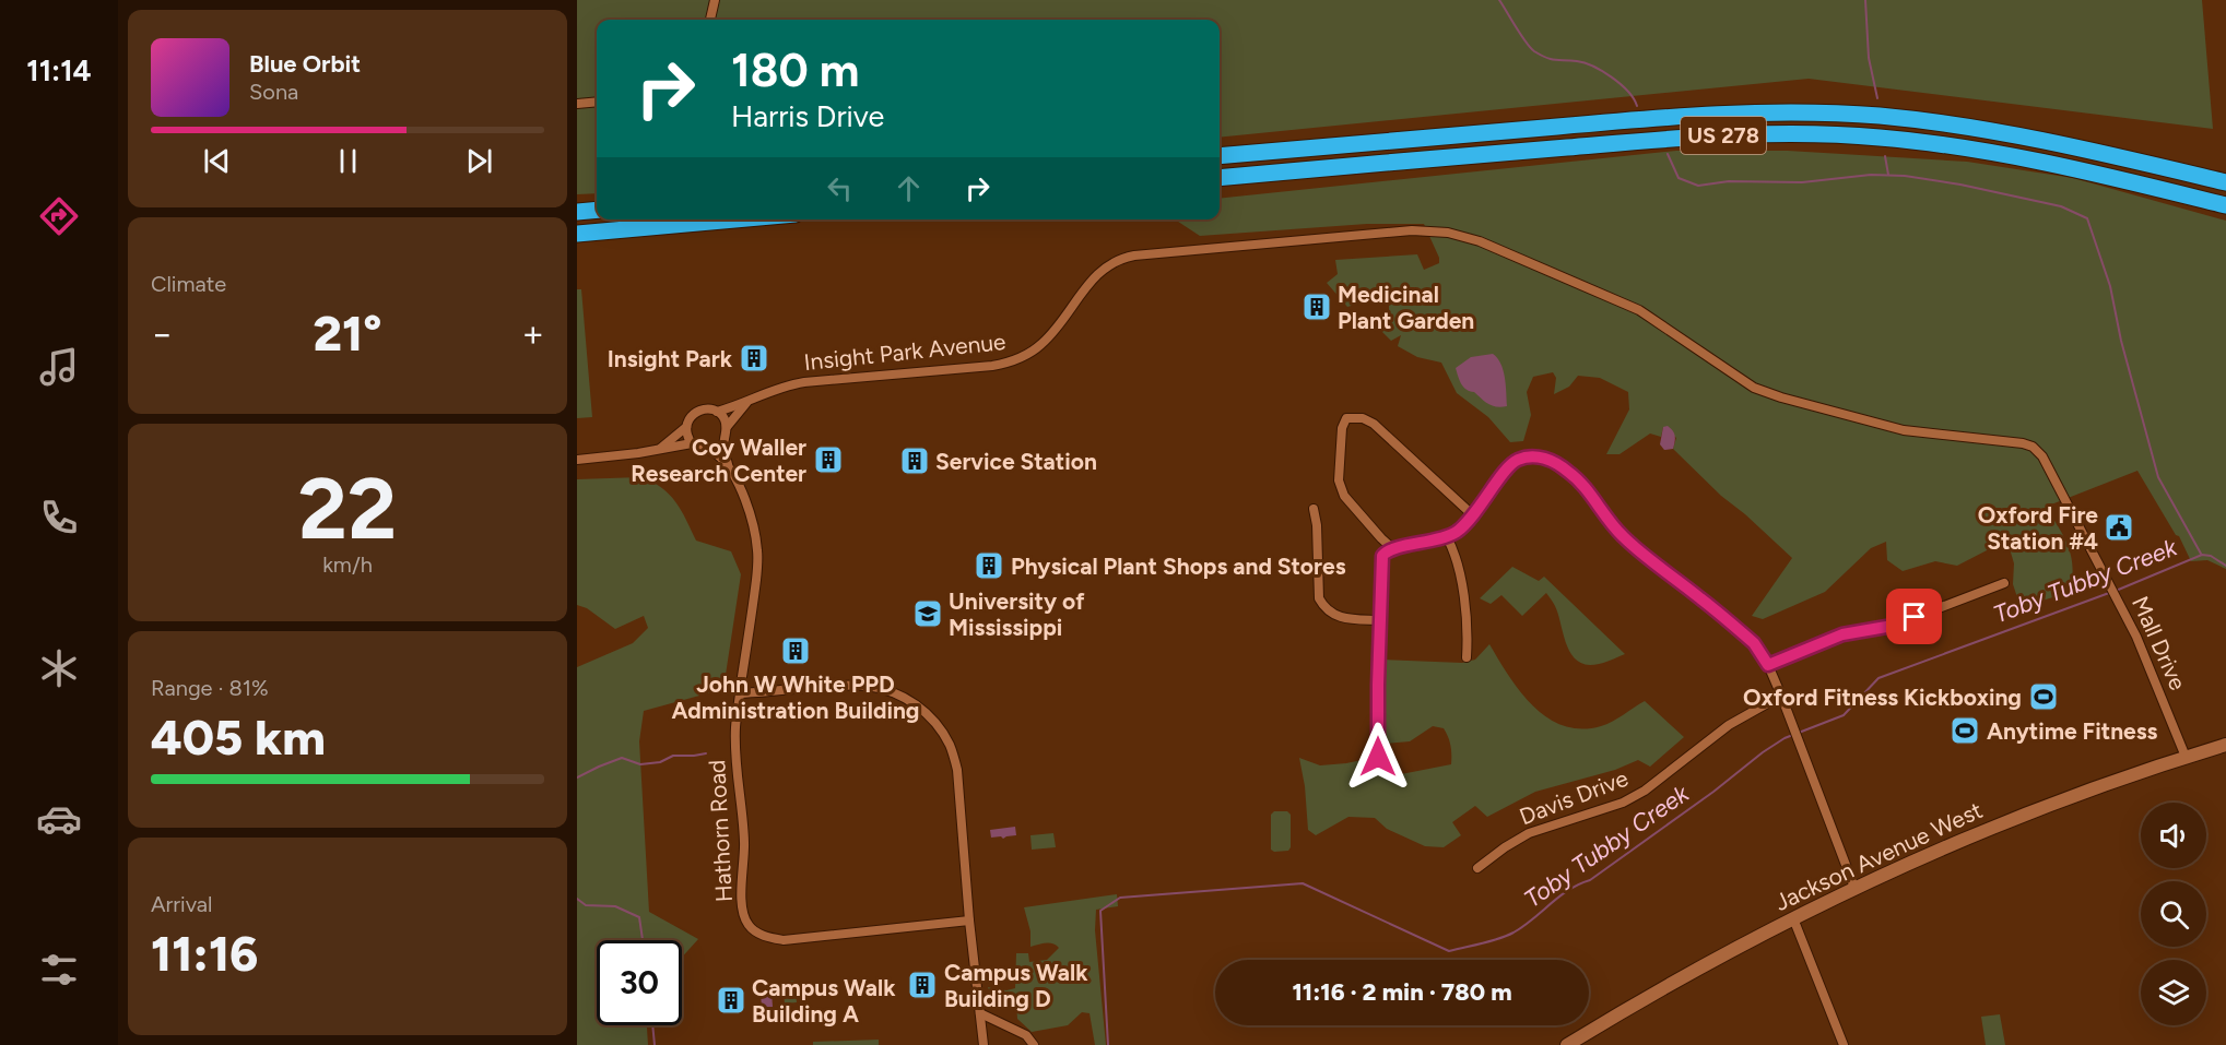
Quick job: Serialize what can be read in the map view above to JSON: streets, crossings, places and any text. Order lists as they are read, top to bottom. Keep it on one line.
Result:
{"streets":{"highway":["US 278"],"main road":["Jackson Avenue West"],"street":["Insight Park Avenue","Mall Drive","Davis Drive","Hathorn Road"]},"crossings":[["Insight Park Avenue","Mall Drive"],["Insight Park Avenue","Hathorn Road"],["Mall Drive","Jackson Avenue West"]],"water":["Toby Tubby Creek"],"places":{"building":["Medicinal Plant Garden","Insight Park","Coy Waller Research Center","Service Station","Physical Plant Shops and Stores","John W White PPD Administration Building","Campus Walk Building D","Campus Walk Building A"],"public building":["Oxford Fire Station #4"],"school or university":["University of Mississippi"],"sports":["Oxford Fitness Kickboxing","Anytime Fitness"]},"page":{"tabs":"11:14","turn":["180 m","Harris Drive"],"song":["Blue Orbit","Sona"],"tile":["Climate",["22","km/h"],["Range · 81%","405 km"],["Arrival","11:16"]],"heat":["−","21°","+"],"limit":"30","trip":"11:16 · 2 min · 780 m"}}
